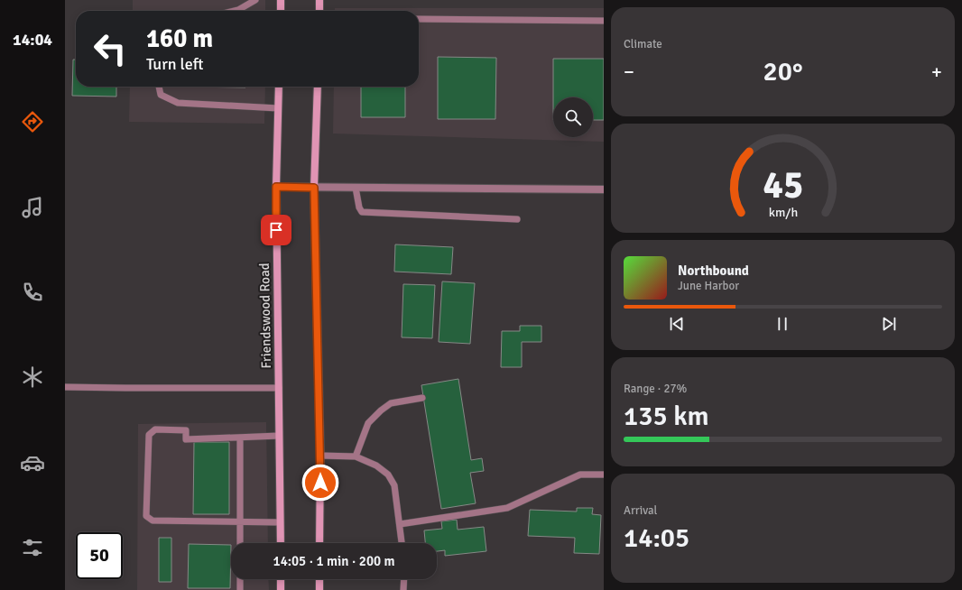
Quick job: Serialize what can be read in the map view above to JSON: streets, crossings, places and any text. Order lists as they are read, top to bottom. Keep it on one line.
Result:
{"streets":{"main road":["Friendswood Road"]},"page":{"tabs":"14:04","tile":["Climate",["Range · 27%","135 km"],["Arrival","14:05"]],"turn":["160 m","Turn left"],"heat":["−","20°","+"],"song":["Northbound","June Harbor"],"limit":"50","trip":"14:05 · 1 min · 200 m","gauge":["45","km/h"]}}
